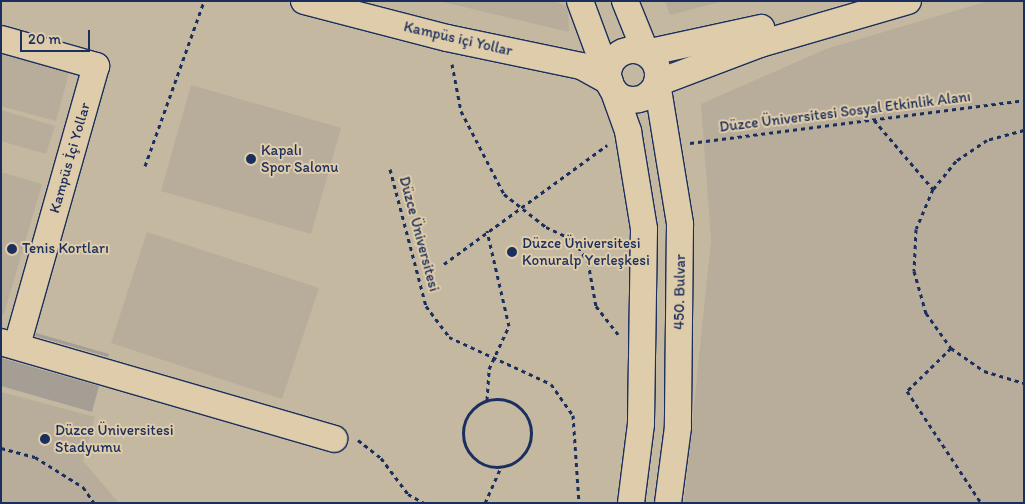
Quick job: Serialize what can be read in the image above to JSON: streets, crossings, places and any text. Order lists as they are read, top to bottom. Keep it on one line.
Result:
{"streets":{"street":["Kampüs içi Yollar","Kampüs İçi Yollar","450. Bulvar"],"path":["Düzce Üniversitesi Sosyal Etkinlik Alanı","Düzce Üniversitesi"]},"crossings":[["Kampüs içi Yollar","450. Bulvar"],["Düzce Üniversitesi Sosyal Etkinlik Alanı","450. Bulvar"]],"places":["Kapalı Spor Salonu","Tenis Kortları","Düzce Üniversitesi Konuralp Yerleşkesi","Düzce Üniversitesi Stadyumu"],"scale_bar":"20 m"}
